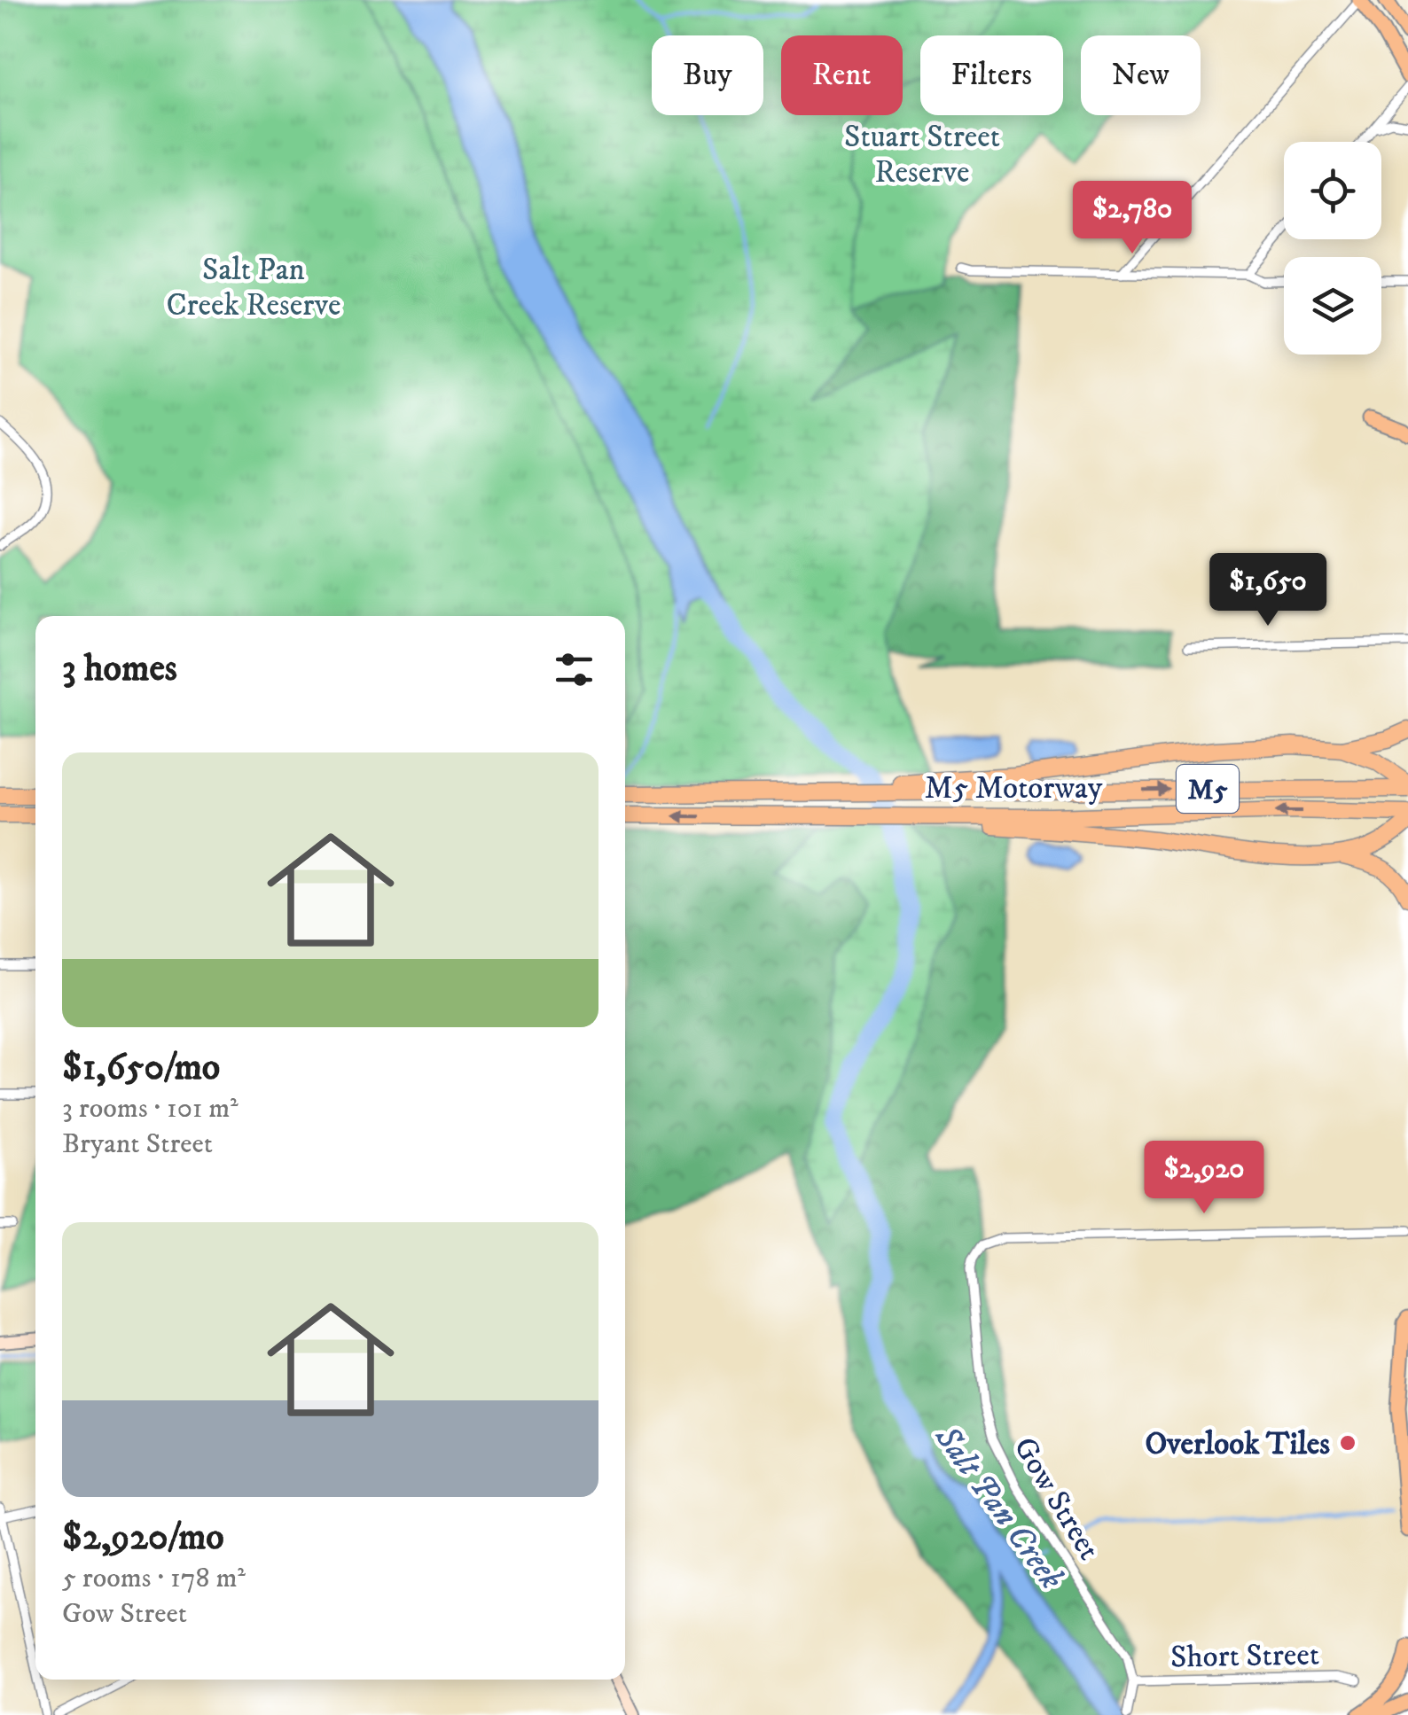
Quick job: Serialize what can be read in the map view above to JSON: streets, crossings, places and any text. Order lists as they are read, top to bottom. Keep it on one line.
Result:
{"streets":{"highway":["M5 Motorway","M5"],"street":["Gow Street","Short Street"]},"crossings":[["M5 Motorway","M5"],["Gow Street","Short Street"]],"water":["Salt Pan Creek"],"parks":["Stuart Street Reserve","Salt Pan Creek Reserve"],"places":["Overlook Tiles"],"page":{"chip":["Buy","Rent","Filters","New"],"price":["$2,780","$1,650","$2,920"],"heading":"3 homes","list":[{"name":"$1,650/mo","note":"3 rooms · 101 m² · Bryant Street"},{"name":"$2,920/mo","note":"5 rooms · 178 m² · Gow Street"}]}}
